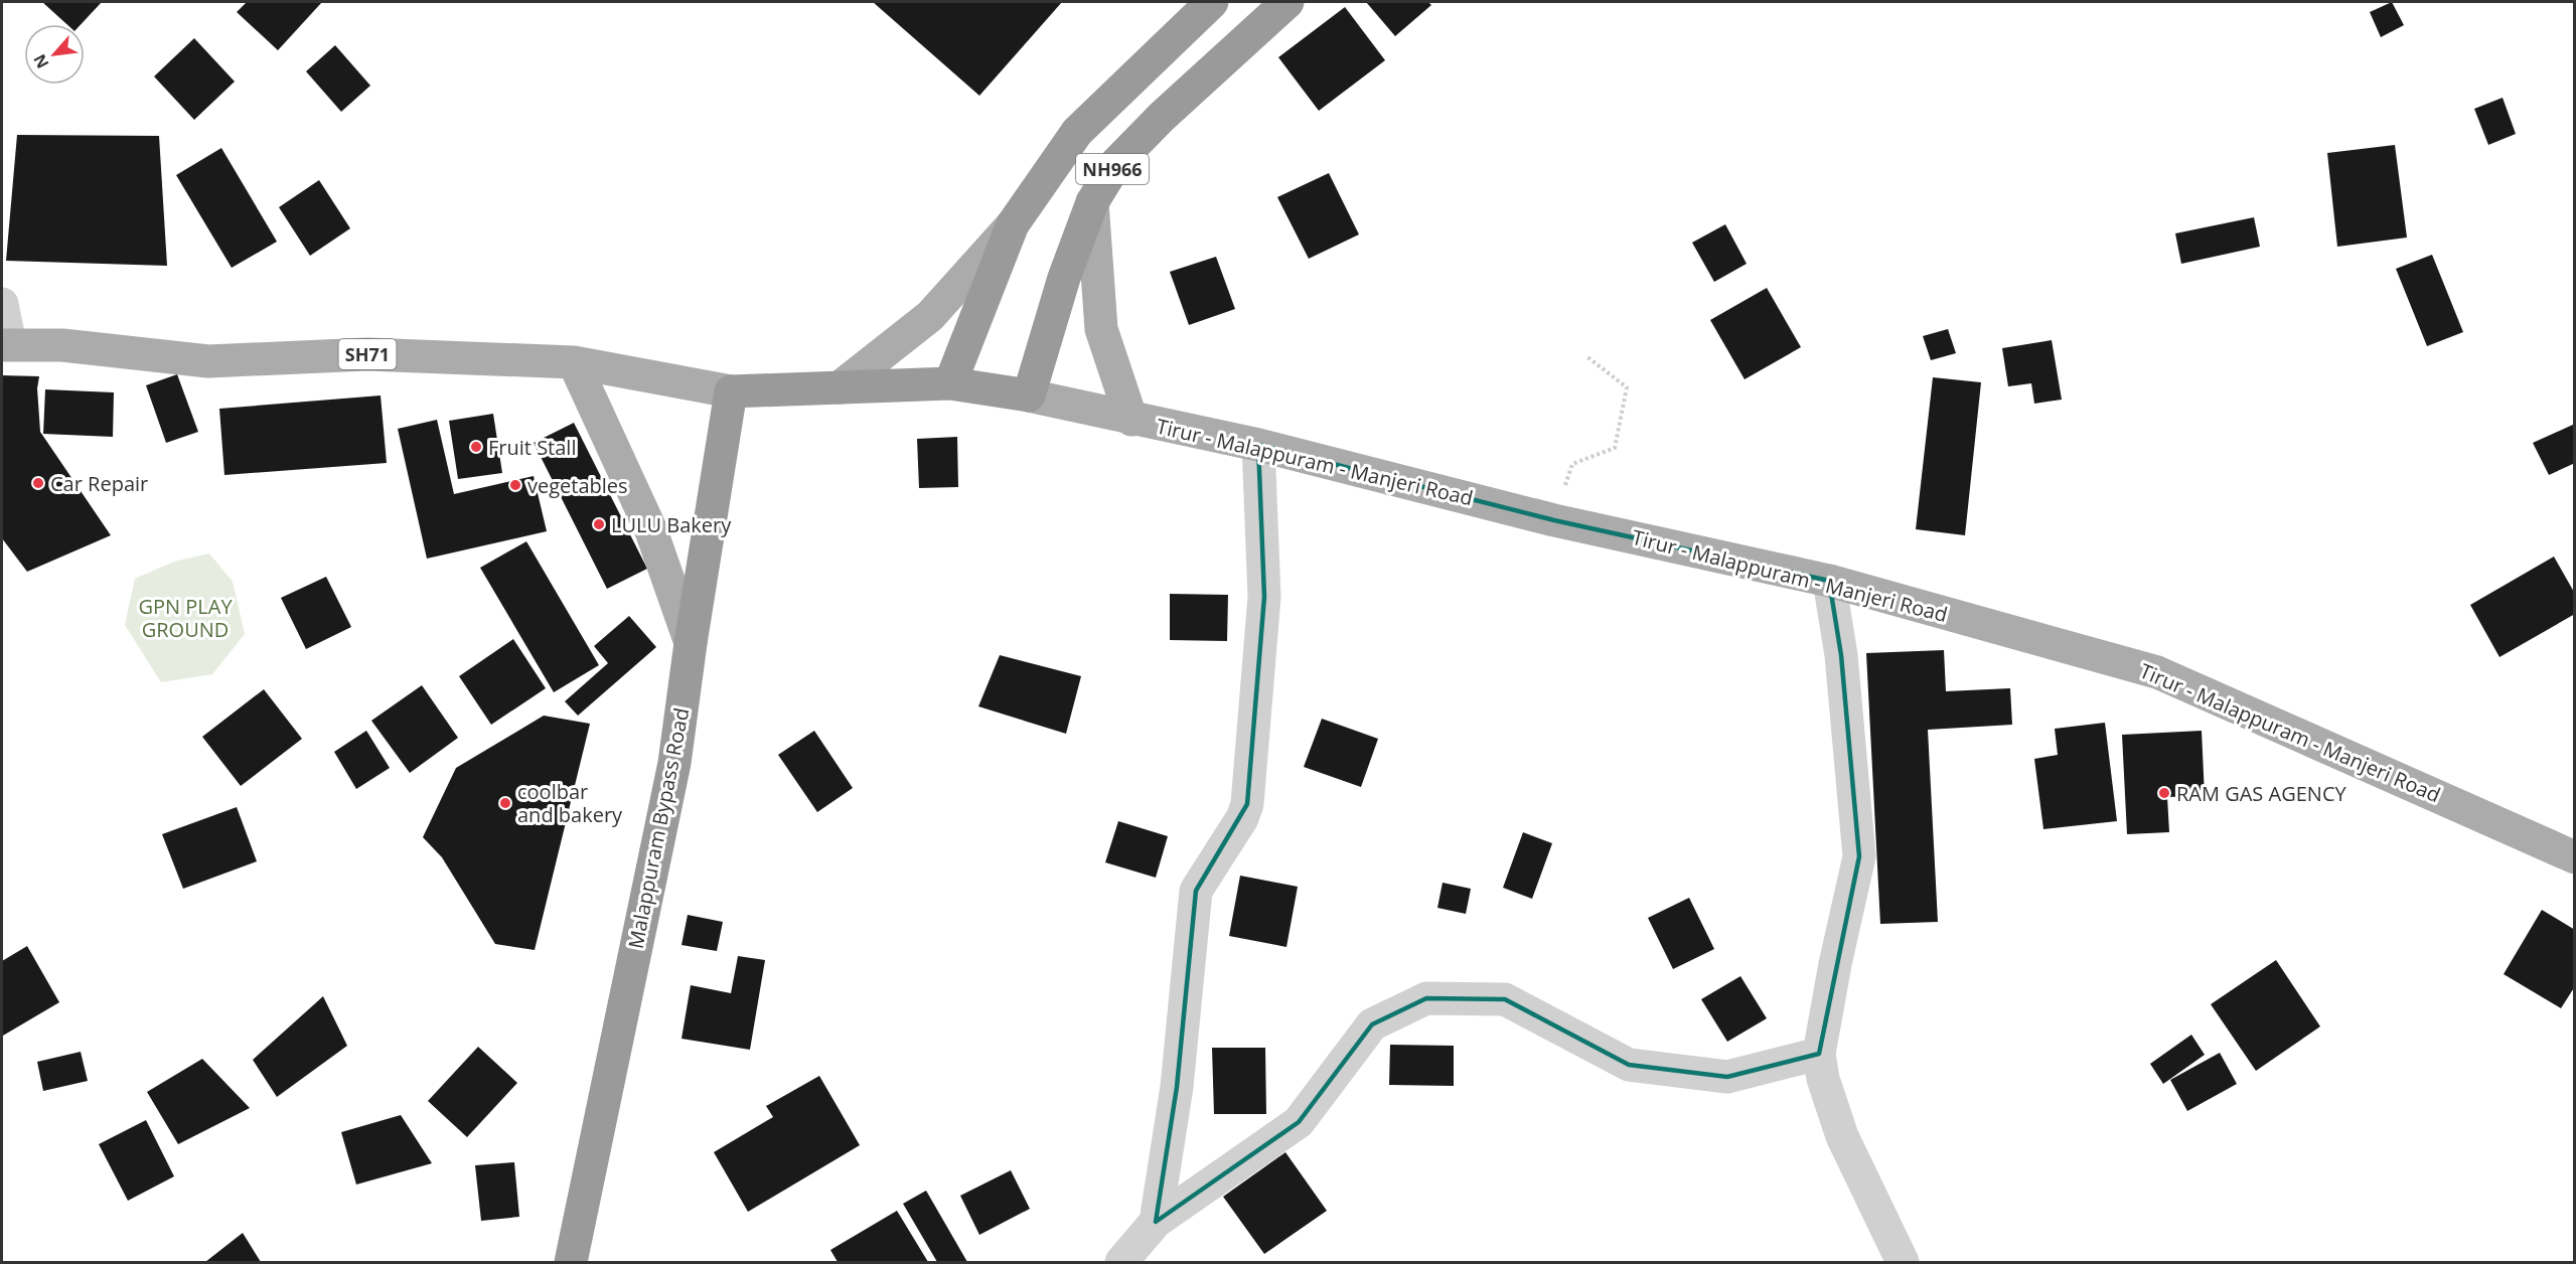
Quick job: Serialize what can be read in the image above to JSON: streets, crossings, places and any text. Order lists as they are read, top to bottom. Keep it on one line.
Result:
{"streets":{"highway":["NH966","Tirur - Malappuram - Manjeri Road","Malappuram Bypass Road"],"main road":["SH71"]},"crossings":[["NH966","Tirur - Malappuram - Manjeri Road"],["Tirur - Malappuram - Manjeri Road","Malappuram Bypass Road"]],"parks":["GPN PLAY GROUND"],"places":["Fruit Stall","Car Repair","vegetables","LULU Bakery","RAM GAS AGENCY","coolbar and bakery"],"north":"bottom left"}
